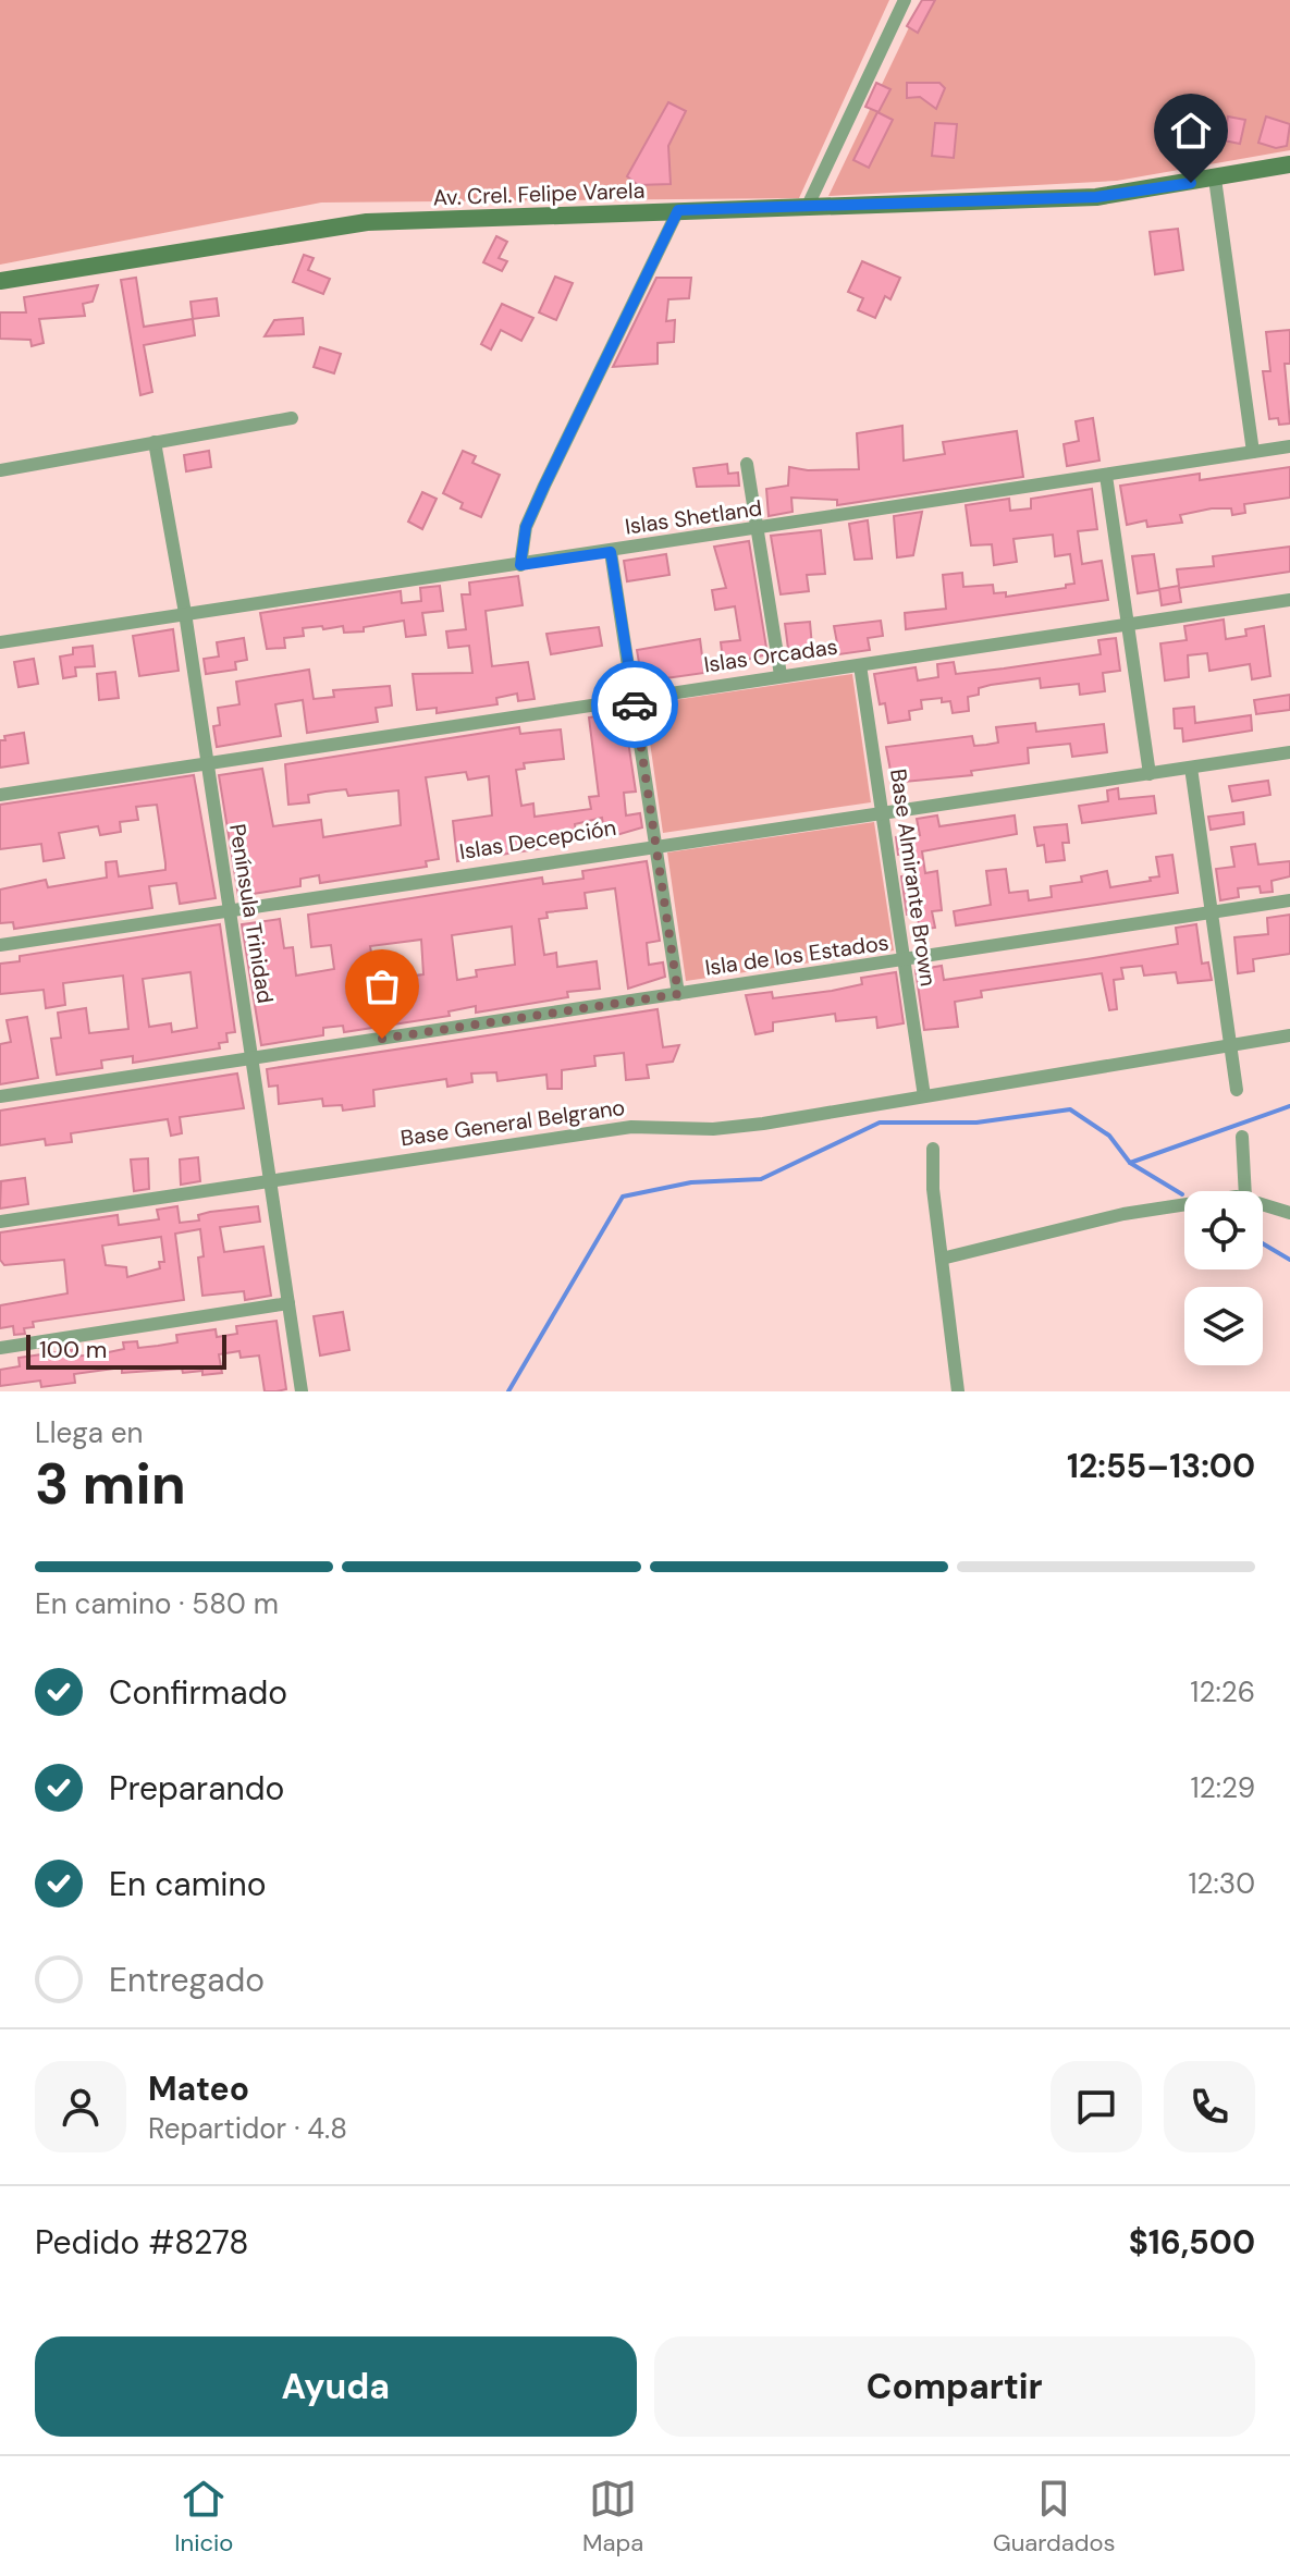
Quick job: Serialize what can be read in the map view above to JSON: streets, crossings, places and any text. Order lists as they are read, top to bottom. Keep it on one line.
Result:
{"streets":{"main road":["Av. Crel. Felipe Varela"],"street":["Islas Shetland","Islas Orcadas","Islas Decepción","Base Almirante Brown","Península Trinidad","Isla de los Estados","Base General Belgrano"]},"crossings":[["Islas Shetland","Península Trinidad"],["Islas Orcadas","Base Almirante Brown"],["Islas Orcadas","Península Trinidad"],["Islas Decepción","Base Almirante Brown"],["Islas Decepción","Península Trinidad"],["Base Almirante Brown","Isla de los Estados"],["Base Almirante Brown","Base General Belgrano"],["Península Trinidad","Isla de los Estados"],["Península Trinidad","Base General Belgrano"]],"scale_bar":"100 m","page":{"scale":"100 m","heading":["3 min","Llega en","12:55–13:00"],"panel":["Mateo","Repartidor · 4.8","Pedido #8278","$16,500"],"bar":"En camino · 580 m","list":[["Confirmado","12:26"],["Preparando","12:29"],["En camino","12:30"],"Entregado"],"buttons":["Ayuda","Compartir"],"tabs":["Inicio","Mapa","Guardados"]}}
